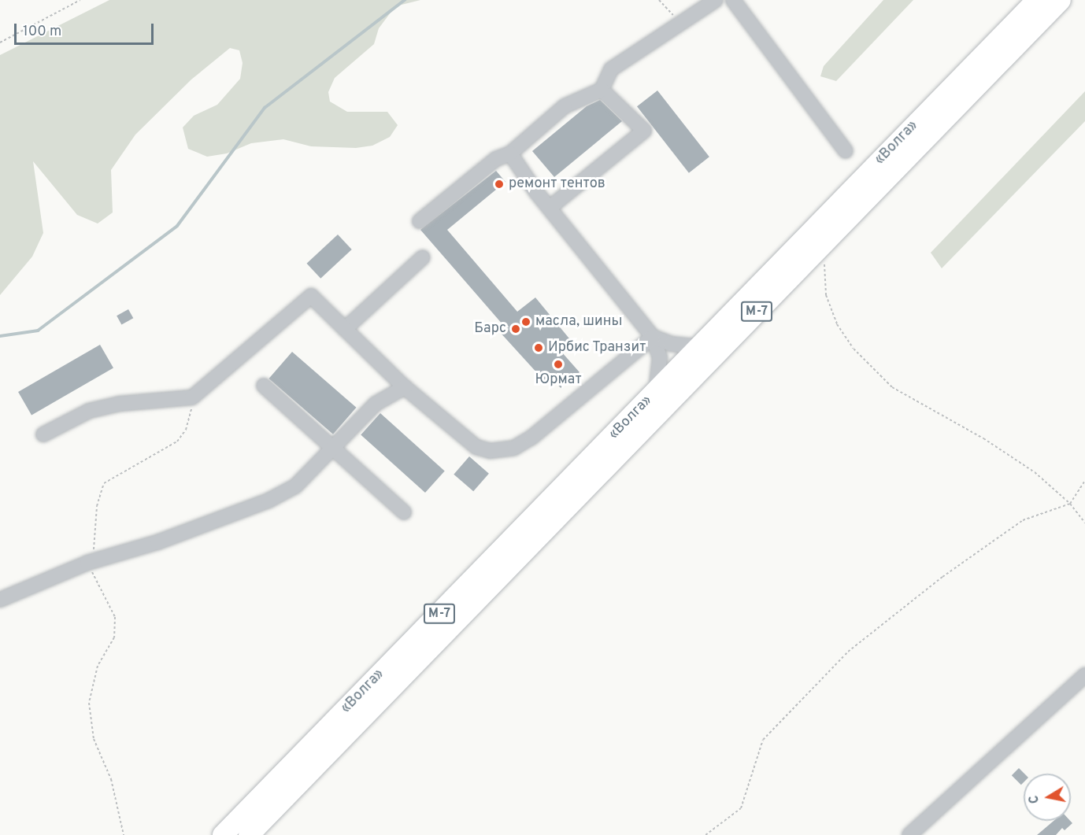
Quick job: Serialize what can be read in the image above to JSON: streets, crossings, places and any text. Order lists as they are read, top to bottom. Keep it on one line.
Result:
{"streets":{"highway":["«Волга»","М-7"]},"places":["ремонт тентов","масла, шины","Барс","Ирбис Транзит","Юрмат"],"scale_bar":"100 m","north":"left"}
